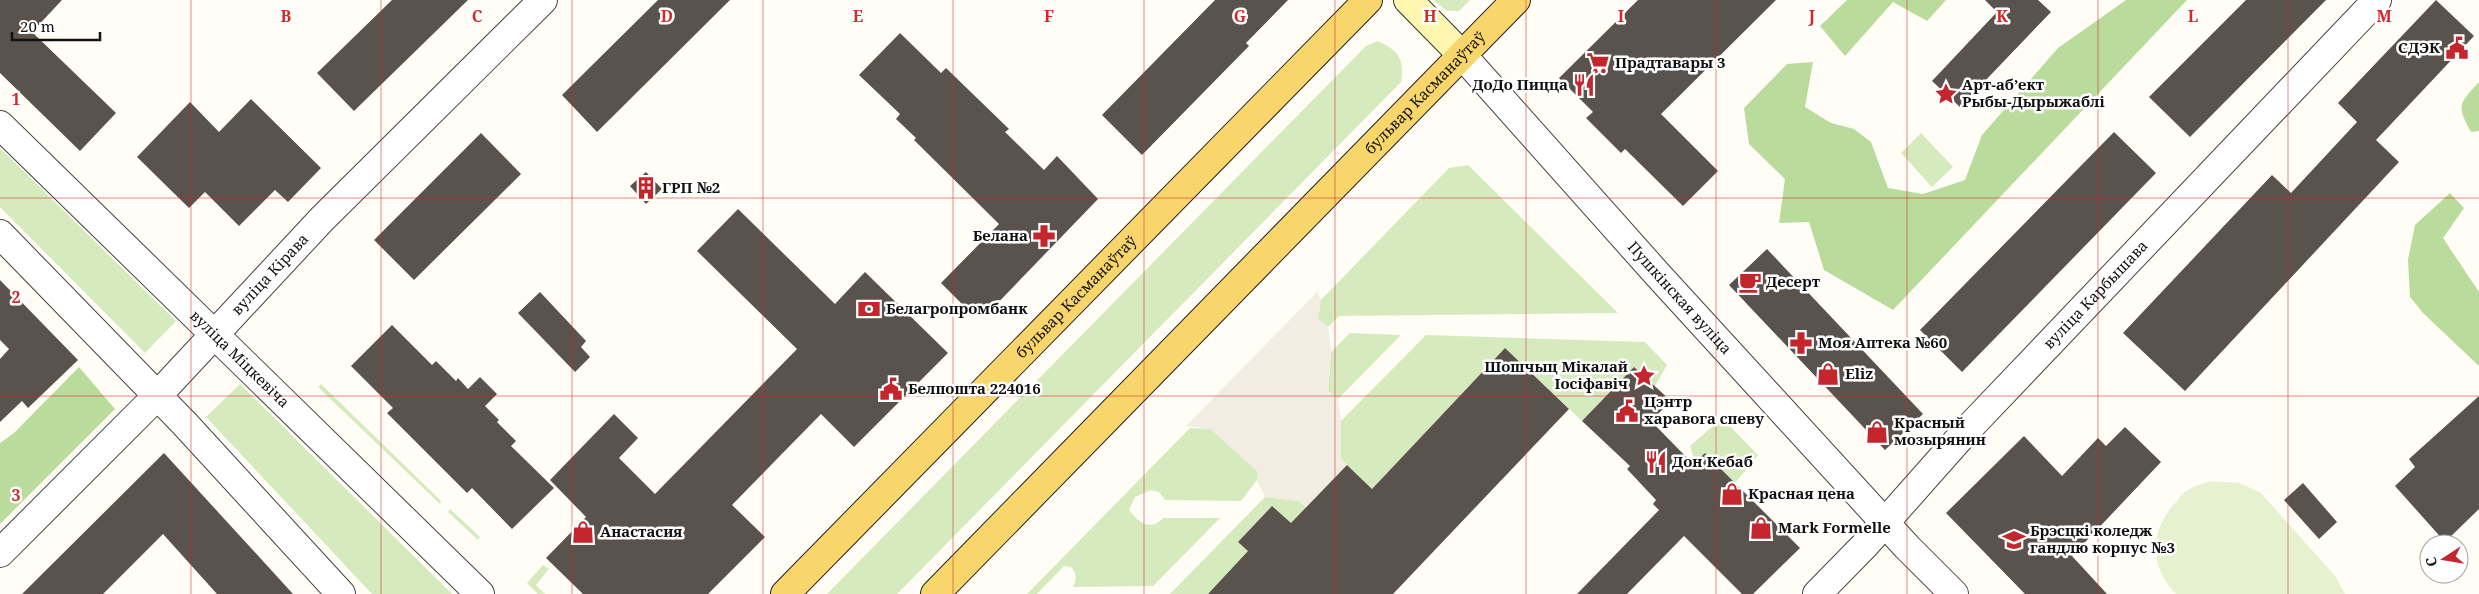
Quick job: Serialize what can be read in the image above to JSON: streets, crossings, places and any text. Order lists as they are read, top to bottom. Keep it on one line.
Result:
{"streets":{"main road":["бульвар Касманаўтаў","Пушкінская вуліца"],"street":["вуліца Кірава","вуліца Карбышава","вуліца Міцкевіча"]},"crossings":[["бульвар Касманаўтаў","Пушкінская вуліца"],["вуліца Кірава","вуліца Міцкевіча"],["вуліца Карбышава","Пушкінская вуліца"]],"places":{"public building":["СДЭК","Белпошта 224016","Цэнтр харавога спеву"],"supermarket":["Прадтавары 3"],"restaurant":["ДоДо Пицца","Дон Кебаб"],"place":["Арт-абʼект Рыбы-Дырыжаблі","Шошчыц Мікалай Іосіфавіч"],"building":["ГРП №2"],"pharmacy":["Белана","Моя Аптека №60"],"cafe":["Десерт"],"bank":["Белагропромбанк"],"shop":["Eliz","Красный мозырянин","Красная цена","Mark Formelle","Анастасия"],"school or university":["Брэсцкі коледж гандлю корпус №3"]},"scale_bar":"20 m","north":"left","grid":{"columns":["B","C","D","E","F","G","H","I","J","K","L","M"],"rows":["1","2","3"]}}
